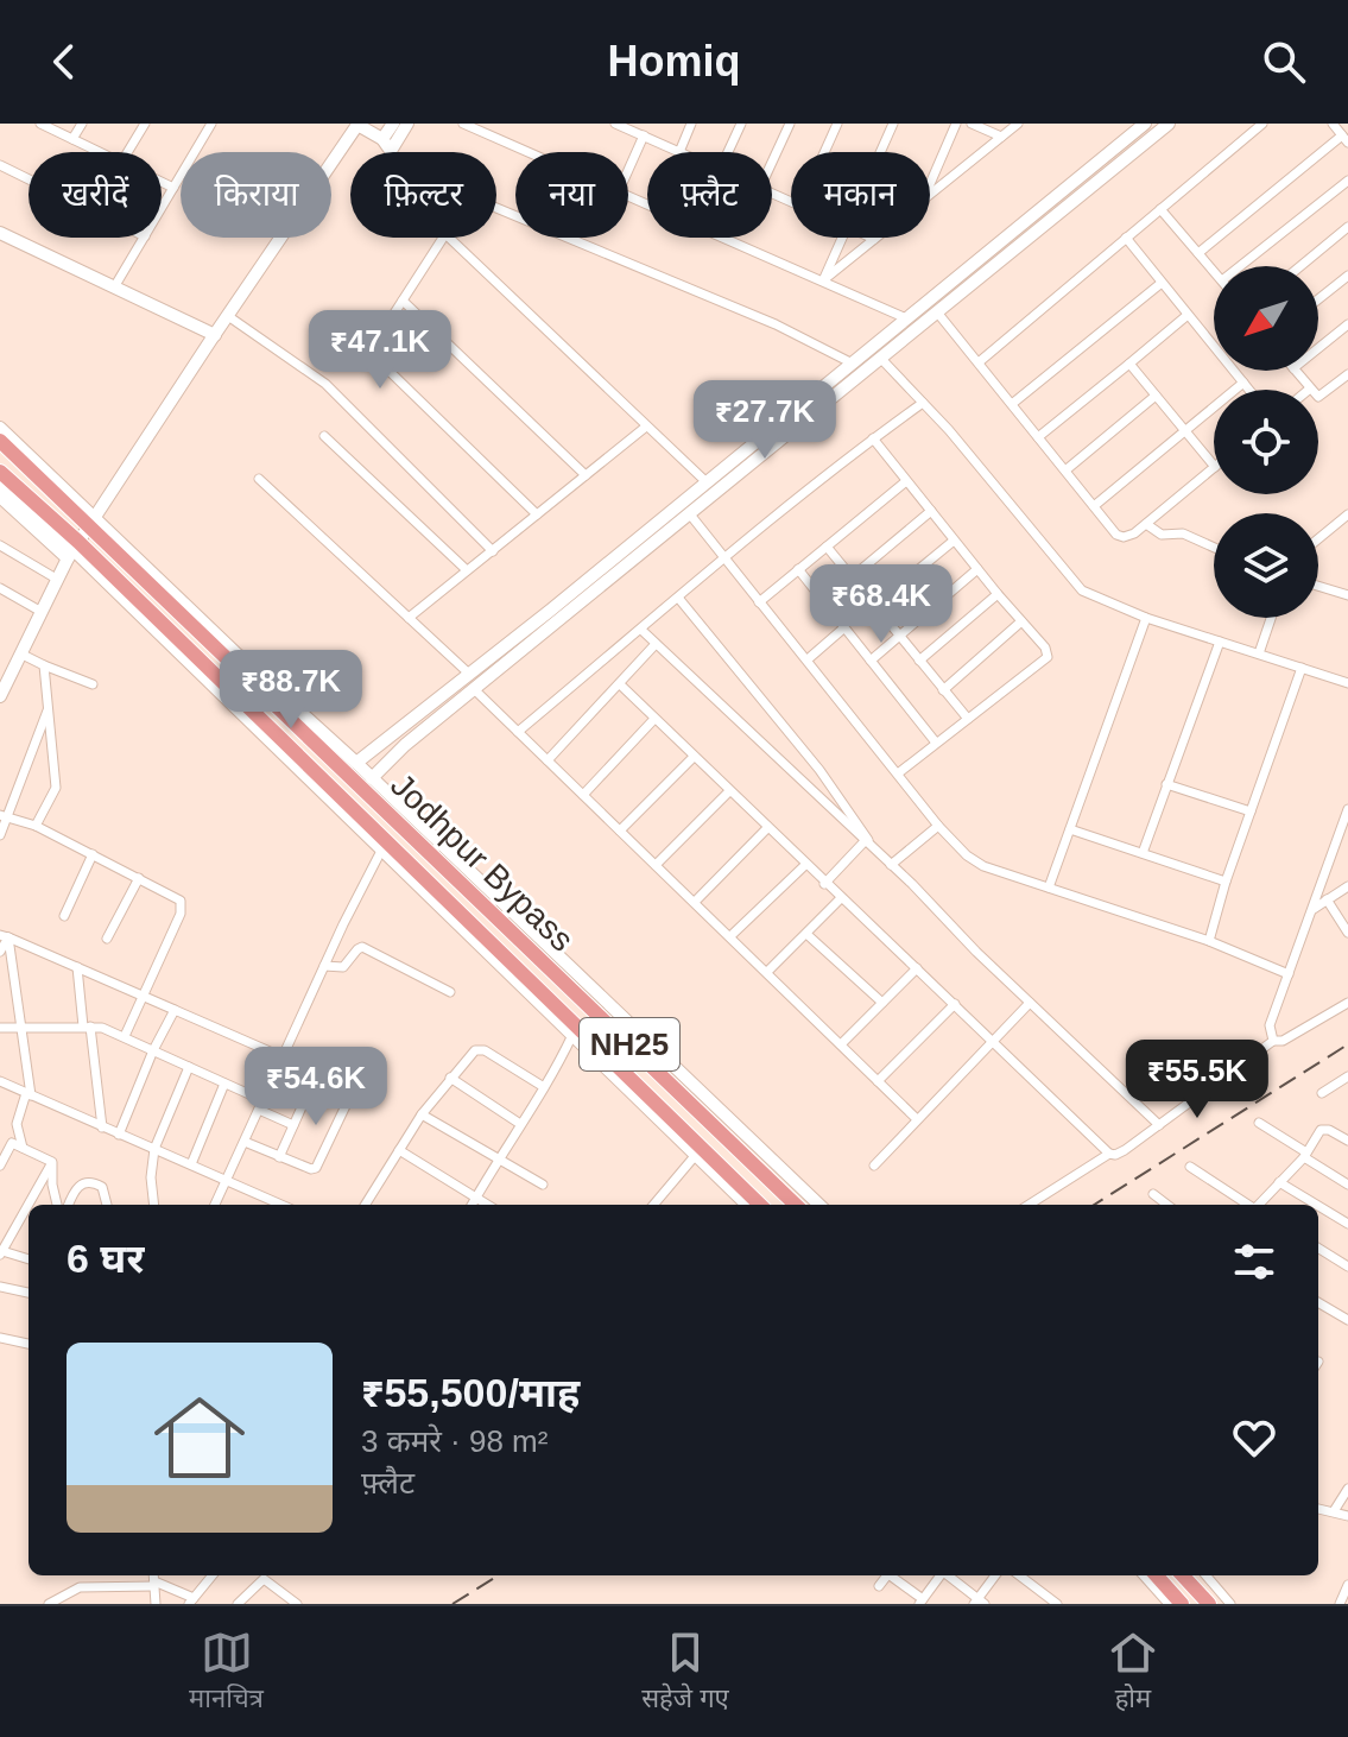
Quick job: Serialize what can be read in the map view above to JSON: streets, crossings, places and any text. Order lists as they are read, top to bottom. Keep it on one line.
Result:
{"streets":{"highway":["Jodhpur Bypass","NH25"]},"north":"bottom left","page":{"header":"Homiq","chip":["खरीदें","किराया","फ़िल्टर","नया","फ़्लैट","मकान"],"price":["₹47.1K","₹27.7K","₹68.4K","₹88.7K","₹55.5K","₹54.6K"],"heading":"6 घर","list":[{"name":"₹55,500/माह","note":"3 कमरे · 98 m² · फ़्लैट"}],"tabs":["मानचित्र","सहेजे गए","होम"]}}
